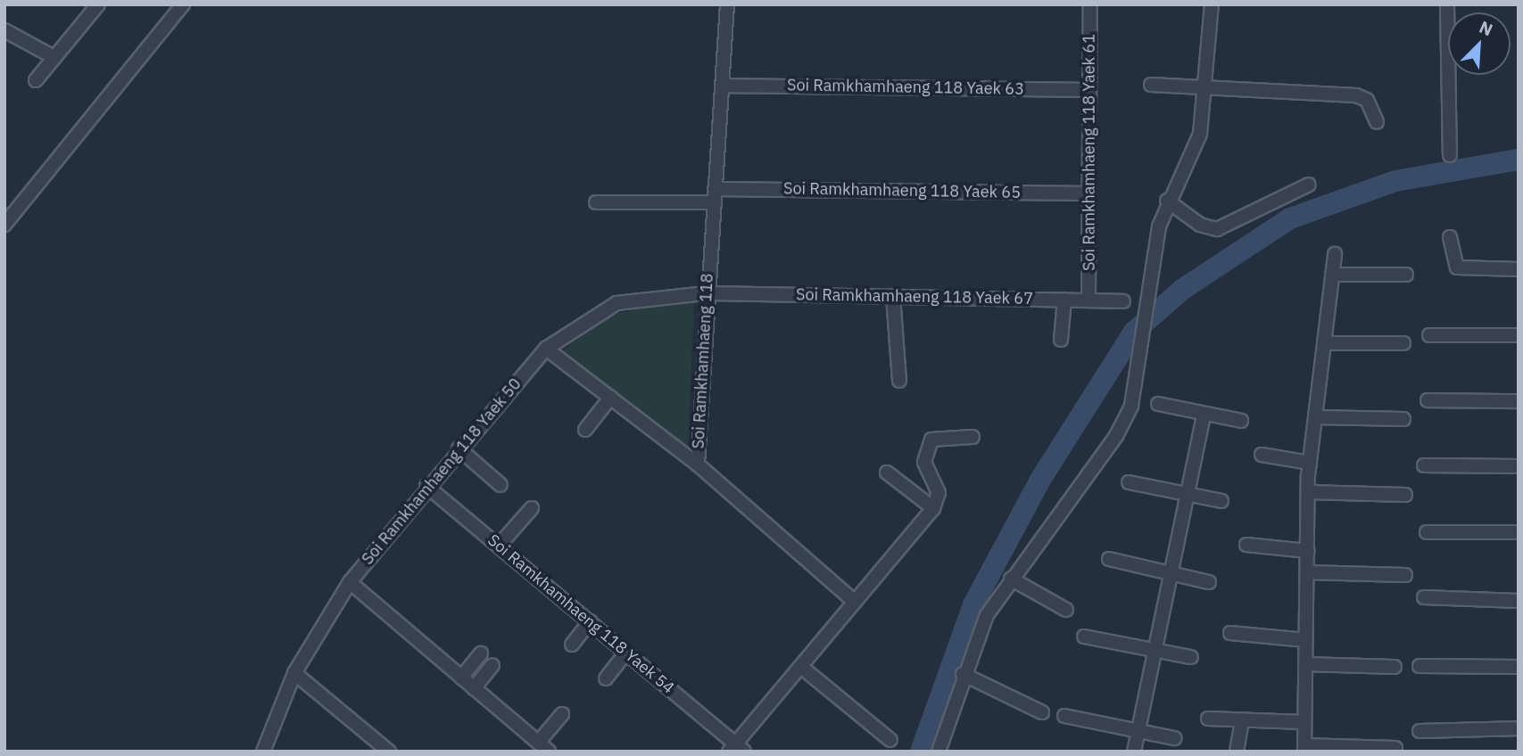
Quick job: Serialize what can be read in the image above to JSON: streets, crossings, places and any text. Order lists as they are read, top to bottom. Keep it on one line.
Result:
{"streets":{"street":["Soi Ramkhamhaeng 118 Yaek 63","Soi Ramkhamhaeng 118 Yaek 61","Soi Ramkhamhaeng 118 Yaek 65","Soi Ramkhamhaeng 118 Yaek 67","Soi Ramkhamhaeng 118","Soi Ramkhamhaeng 118 Yaek 50","Soi Ramkhamhaeng 118 Yaek 54"]},"crossings":[["Soi Ramkhamhaeng 118 Yaek 63","Soi Ramkhamhaeng 118 Yaek 61"],["Soi Ramkhamhaeng 118 Yaek 63","Soi Ramkhamhaeng 118"],["Soi Ramkhamhaeng 118 Yaek 61","Soi Ramkhamhaeng 118 Yaek 65"],["Soi Ramkhamhaeng 118 Yaek 61","Soi Ramkhamhaeng 118 Yaek 67"],["Soi Ramkhamhaeng 118 Yaek 65","Soi Ramkhamhaeng 118"],["Soi Ramkhamhaeng 118 Yaek 67","Soi Ramkhamhaeng 118"],["Soi Ramkhamhaeng 118 Yaek 67","Soi Ramkhamhaeng 118 Yaek 50"],["Soi Ramkhamhaeng 118","Soi Ramkhamhaeng 118 Yaek 50"],["Soi Ramkhamhaeng 118 Yaek 50","Soi Ramkhamhaeng 118 Yaek 54"]],"north":"top right"}
